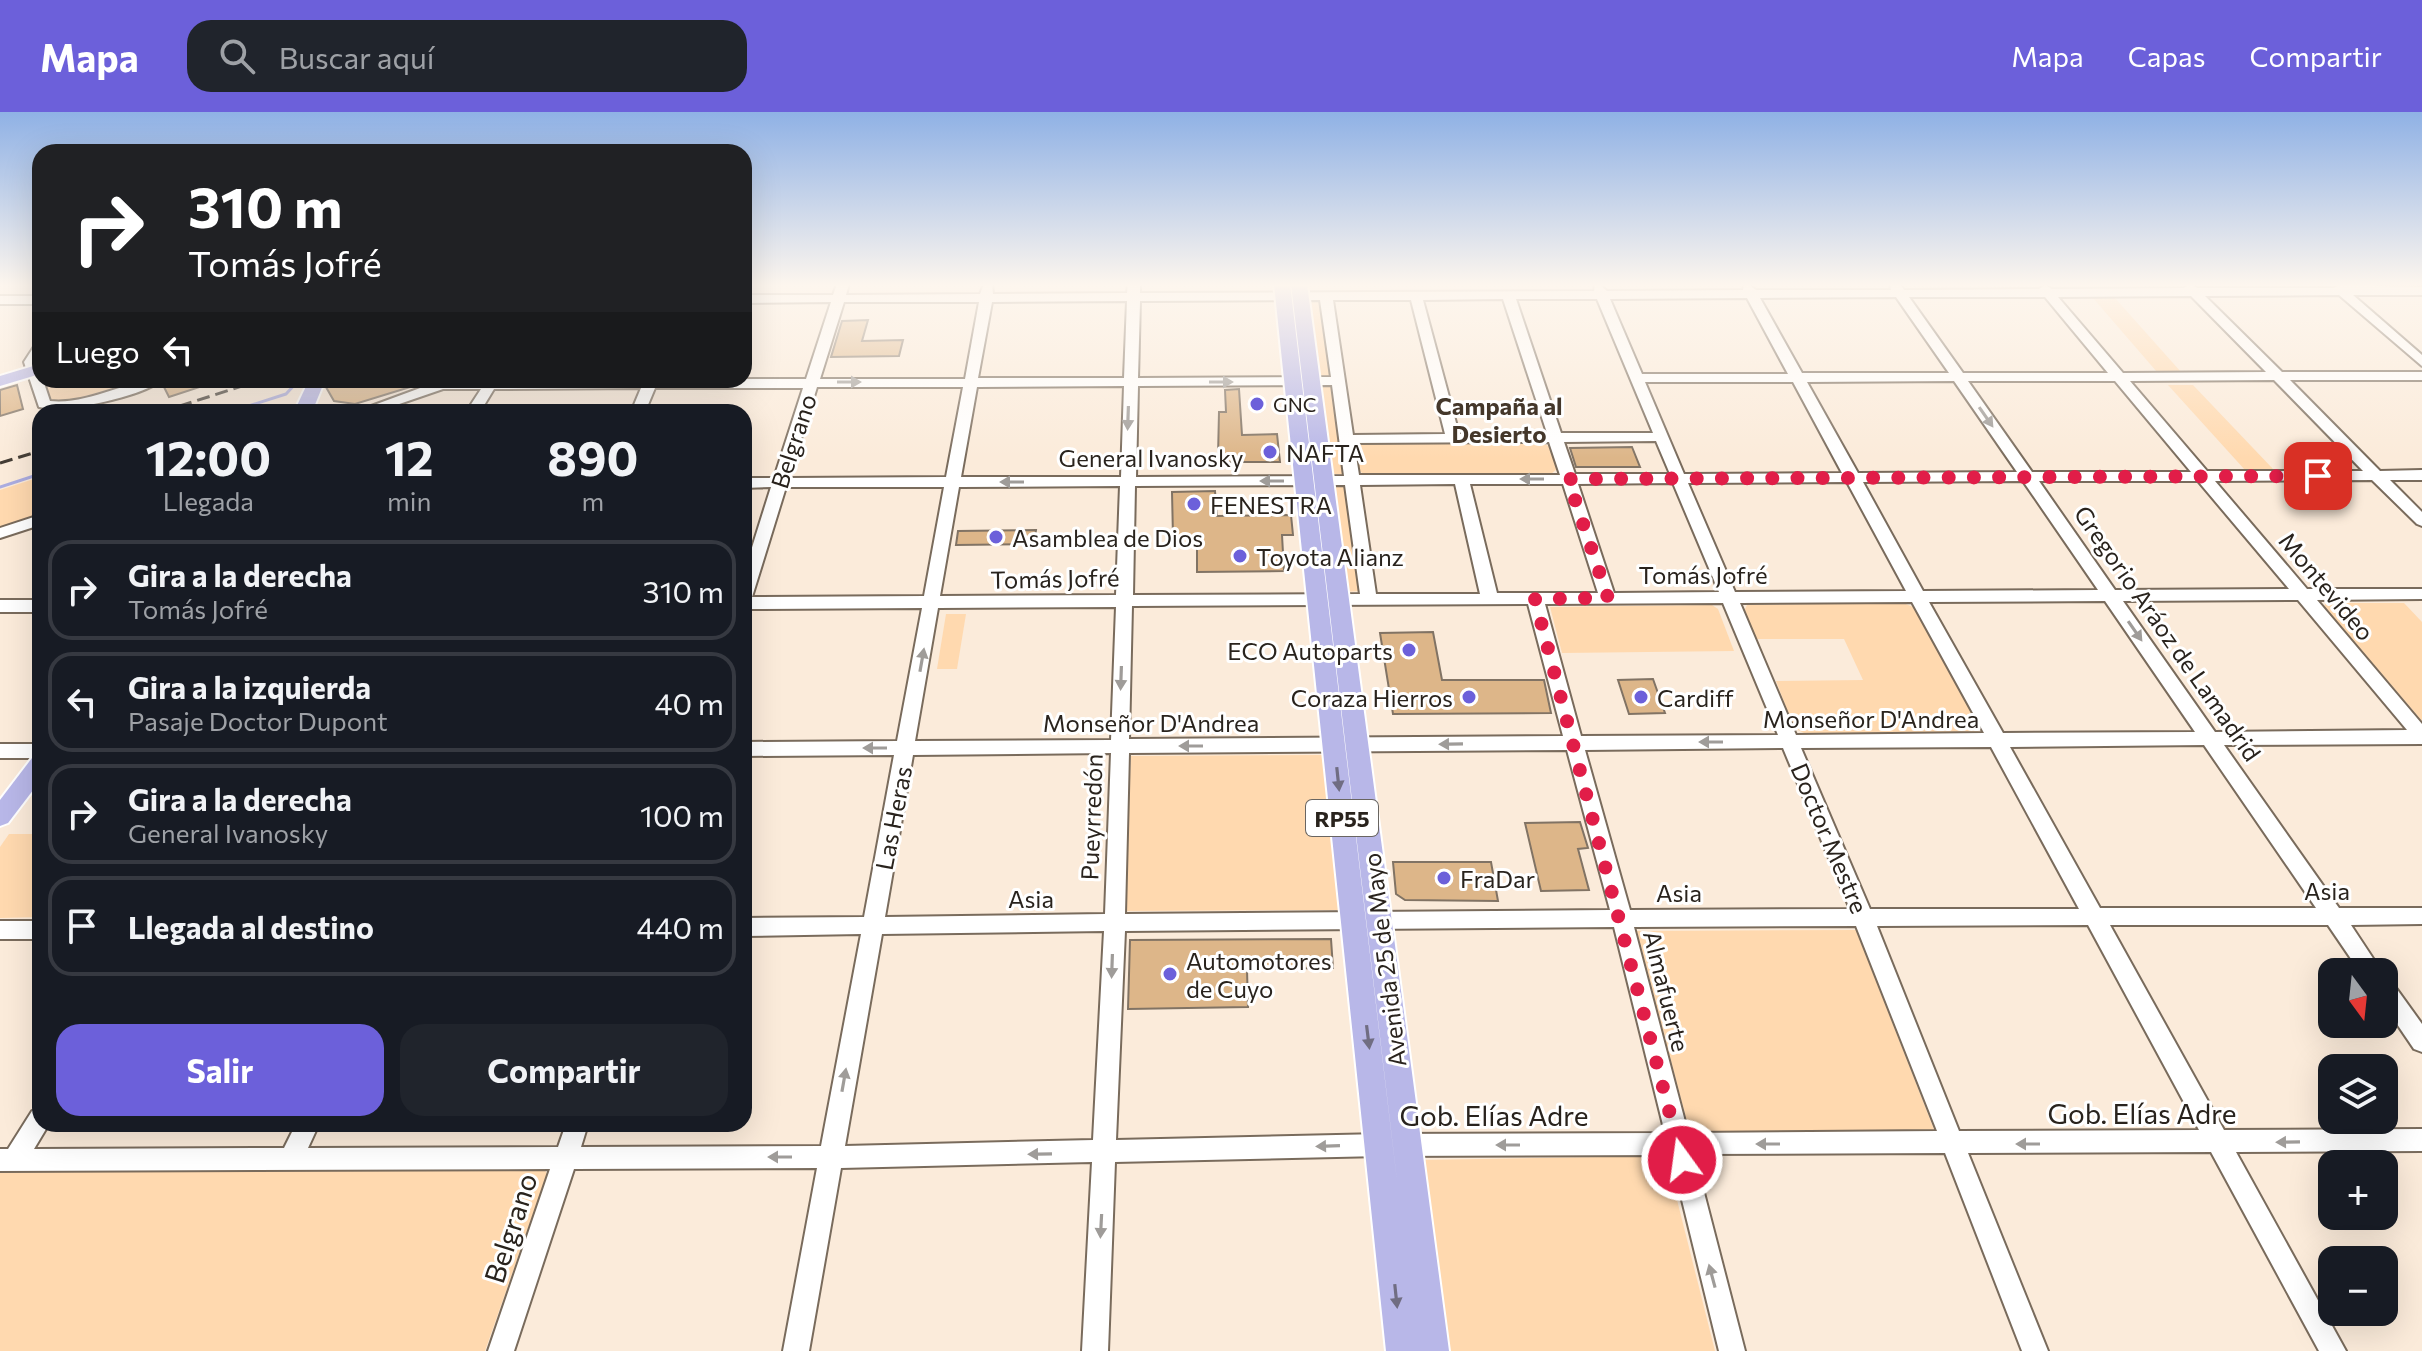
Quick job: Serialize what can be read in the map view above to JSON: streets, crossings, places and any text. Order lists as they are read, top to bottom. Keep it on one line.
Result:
{"streets":{"main road":["RP55","Avenida 25 de Mayo"],"street":["Belgrano","General Ivanosky","Tomás Jofré","Montevideo","Gregorio Aráoz de Lamadrid","Monseñor D'Andrea","Pueyrredón","Las Heras","Doctor Mestre","Asia","Almafuerte","Gob. Elías Adre"]},"crossings":[["Belgrano","General Ivanosky"],["Belgrano","Gob. Elías Adre"],["General Ivanosky","Montevideo"],["General Ivanosky","Gregorio Aráoz de Lamadrid"],["General Ivanosky","Pueyrredón"],["General Ivanosky","Las Heras"],["General Ivanosky","Doctor Mestre"],["General Ivanosky","Avenida 25 de Mayo"],["Tomás Jofré","Montevideo"],["Tomás Jofré","Gregorio Aráoz de Lamadrid"],["Tomás Jofré","Pueyrredón"],["Tomás Jofré","Las Heras"],["Tomás Jofré","Doctor Mestre"],["Tomás Jofré","Avenida 25 de Mayo"],["Tomás Jofré","Almafuerte"],["Montevideo","Monseñor D'Andrea"],["Gregorio Aráoz de Lamadrid","Monseñor D'Andrea"],["Gregorio Aráoz de Lamadrid","Asia"],["Monseñor D'Andrea","Pueyrredón"],["Monseñor D'Andrea","Las Heras"],["Monseñor D'Andrea","Doctor Mestre"],["Monseñor D'Andrea","Avenida 25 de Mayo"],["Monseñor D'Andrea","Almafuerte"],["Pueyrredón","Asia"],["Pueyrredón","Gob. Elías Adre"],["Las Heras","Asia"],["Las Heras","Gob. Elías Adre"],["Doctor Mestre","Asia"],["Doctor Mestre","Gob. Elías Adre"],["Asia","Avenida 25 de Mayo"],["Asia","Almafuerte"],["Avenida 25 de Mayo","Gob. Elías Adre"],["Almafuerte","Gob. Elías Adre"]],"one_way":["Monseñor D'Andrea","Pueyrredón","Las Heras","Gob. Elías Adre"],"districts":["Campaña al Desierto"],"places":["GNC","NAFTA","FENESTRA","Asamblea de Dios","Toyota Alianz","ECO Autoparts","Coraza Hierros","Cardiff","FraDar","Automotores de Cuyo"],"north":"bottom","page":{"header":"Mapa","search":"Buscar aquí","nav":["Mapa","Capas","Compartir"],"turn":["310 m","Tomás Jofré"],"then":"Luego","eta":["12:00","Llegada","12","min","890","m"],"list":[{"name":"Gira a la derecha","note":"Tomás Jofré","value":"310 m"},{"name":"Gira a la izquierda","note":"Pasaje Doctor Dupont","value":"40 m"},{"name":"Gira a la derecha","note":"General Ivanosky","value":"100 m"},{"name":"Llegada al destino","value":"440 m"}],"map_buttons":["+","−"],"buttons":["Salir","Compartir"]}}
